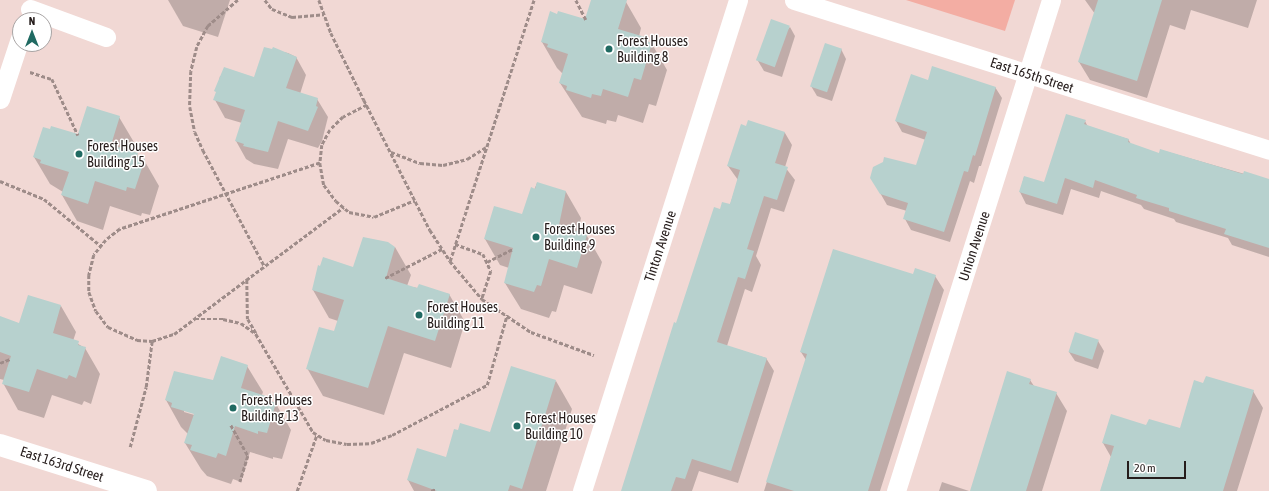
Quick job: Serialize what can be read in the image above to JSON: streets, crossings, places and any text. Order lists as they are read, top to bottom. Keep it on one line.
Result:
{"streets":{"main road":["East 163rd Street"],"street":["East 165th Street","Tinton Avenue","Union Avenue"]},"crossings":[["East 165th Street","Union Avenue"]],"places":["Forest Houses Building 8","Forest Houses Building 15","Forest Houses Building 9","Forest Houses Building 11","Forest Houses Building 13","Forest Houses Building 10"],"scale_bar":"20 m","north":"top"}
